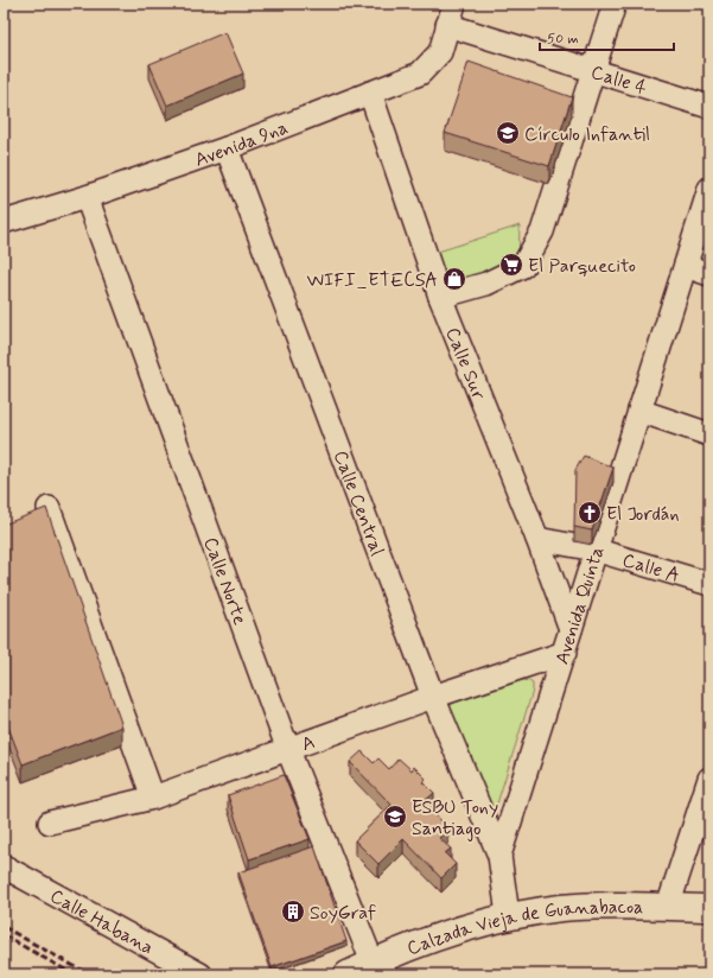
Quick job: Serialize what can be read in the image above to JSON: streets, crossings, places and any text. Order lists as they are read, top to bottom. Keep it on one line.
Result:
{"streets":{"main road":["Calzada Vieja de Guanabacoa"],"street":["Calle 4","Avenida 9na","Calle Sur","Calle Central","Calle A","Calle Norte","Avenida Quinta","A","Calle Habana"]},"crossings":[["Calle 4","Avenida 9na"],["Avenida 9na","Calle Sur"],["Avenida 9na","Calle Central"],["Avenida 9na","Calle Norte"],["Calle Sur","Calle A"],["Calle Sur","Avenida Quinta"],["Calle Central","Avenida Quinta"],["Calle Central","A"],["Calle A","Avenida Quinta"],["Calle Norte","A"],["Calle Norte","Calzada Vieja de Guanabacoa"],["Avenida Quinta","A"],["Avenida Quinta","Calzada Vieja de Guanabacoa"]],"places":{"school or university":["Círculo Infantil","ESBU Tony Santiago"],"supermarket":["El Parquecito"],"shop":["WIFI_ETECSA"],"church":["El Jordán"],"building":["SoyGraf"]},"scale_bar":"50 m"}
